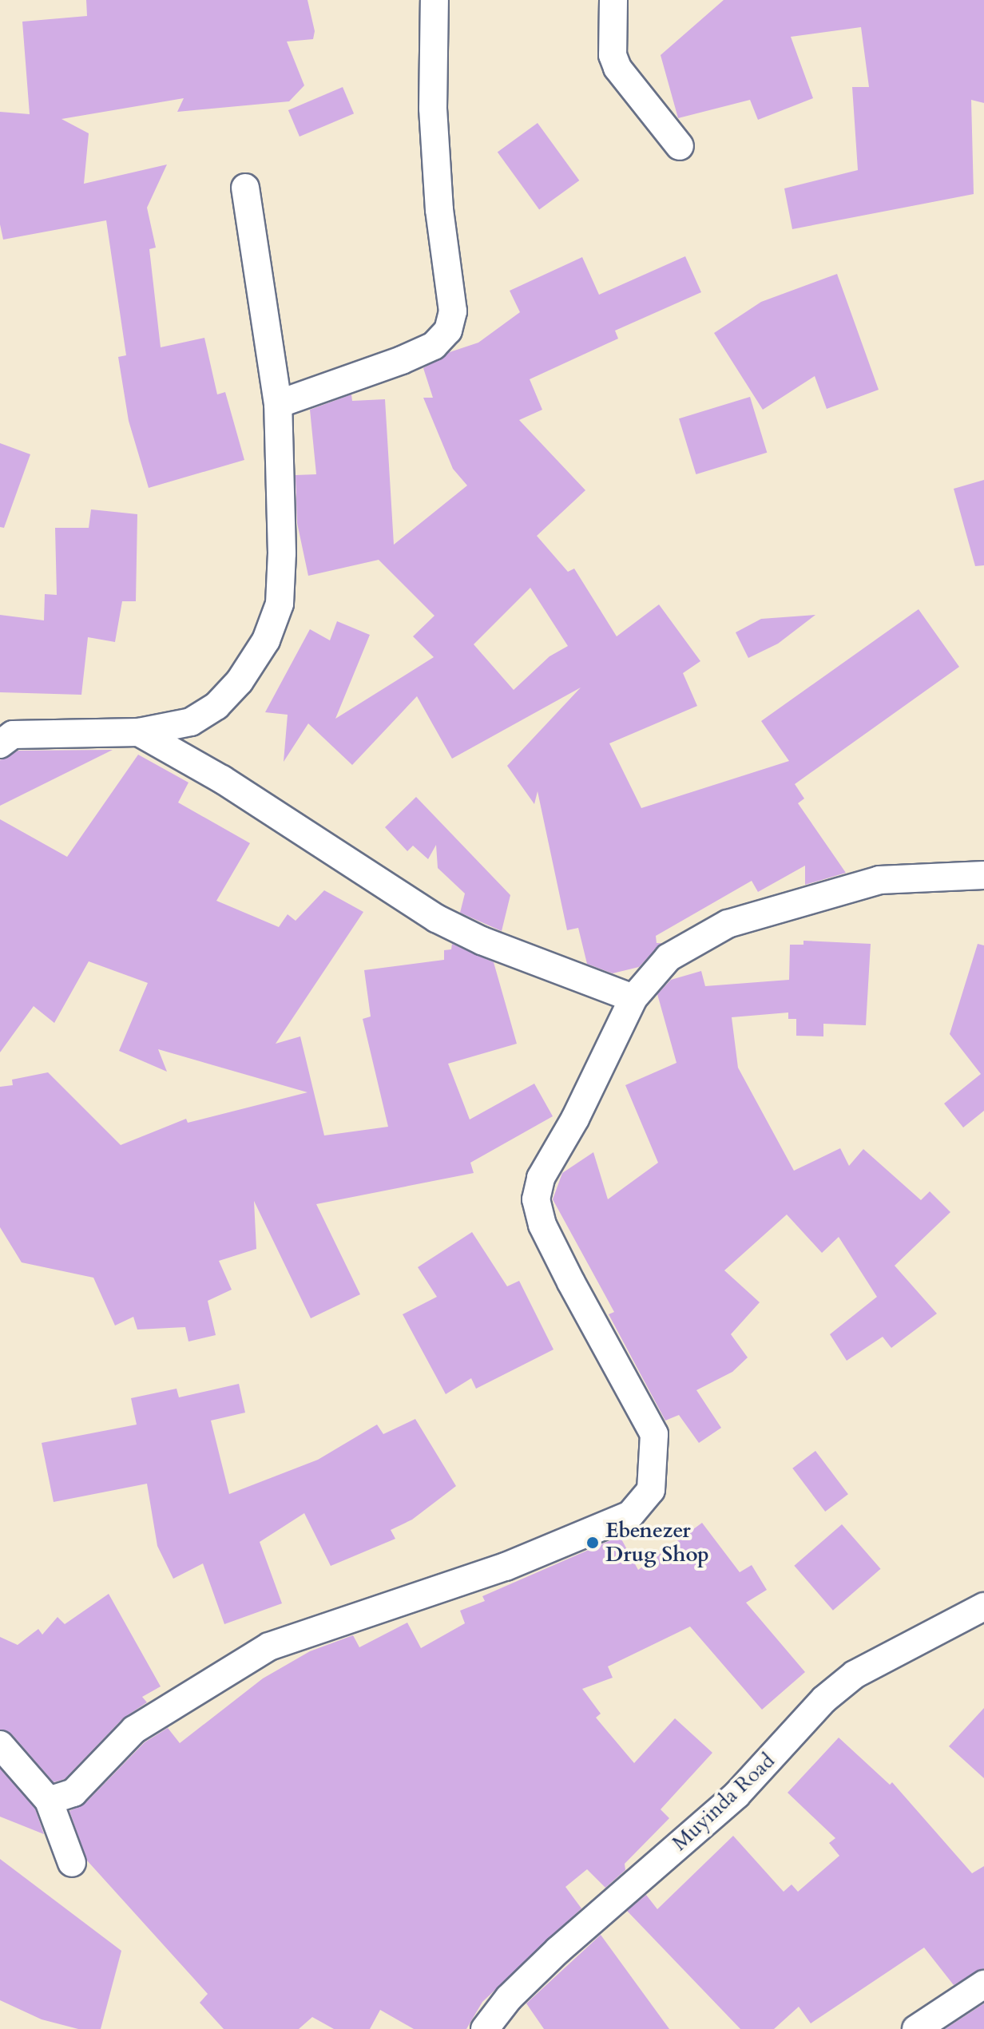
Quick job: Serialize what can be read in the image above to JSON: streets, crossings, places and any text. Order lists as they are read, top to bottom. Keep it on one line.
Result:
{"streets":{"street":["Muyinda Road"]},"places":["Ebenezer Drug Shop"]}
